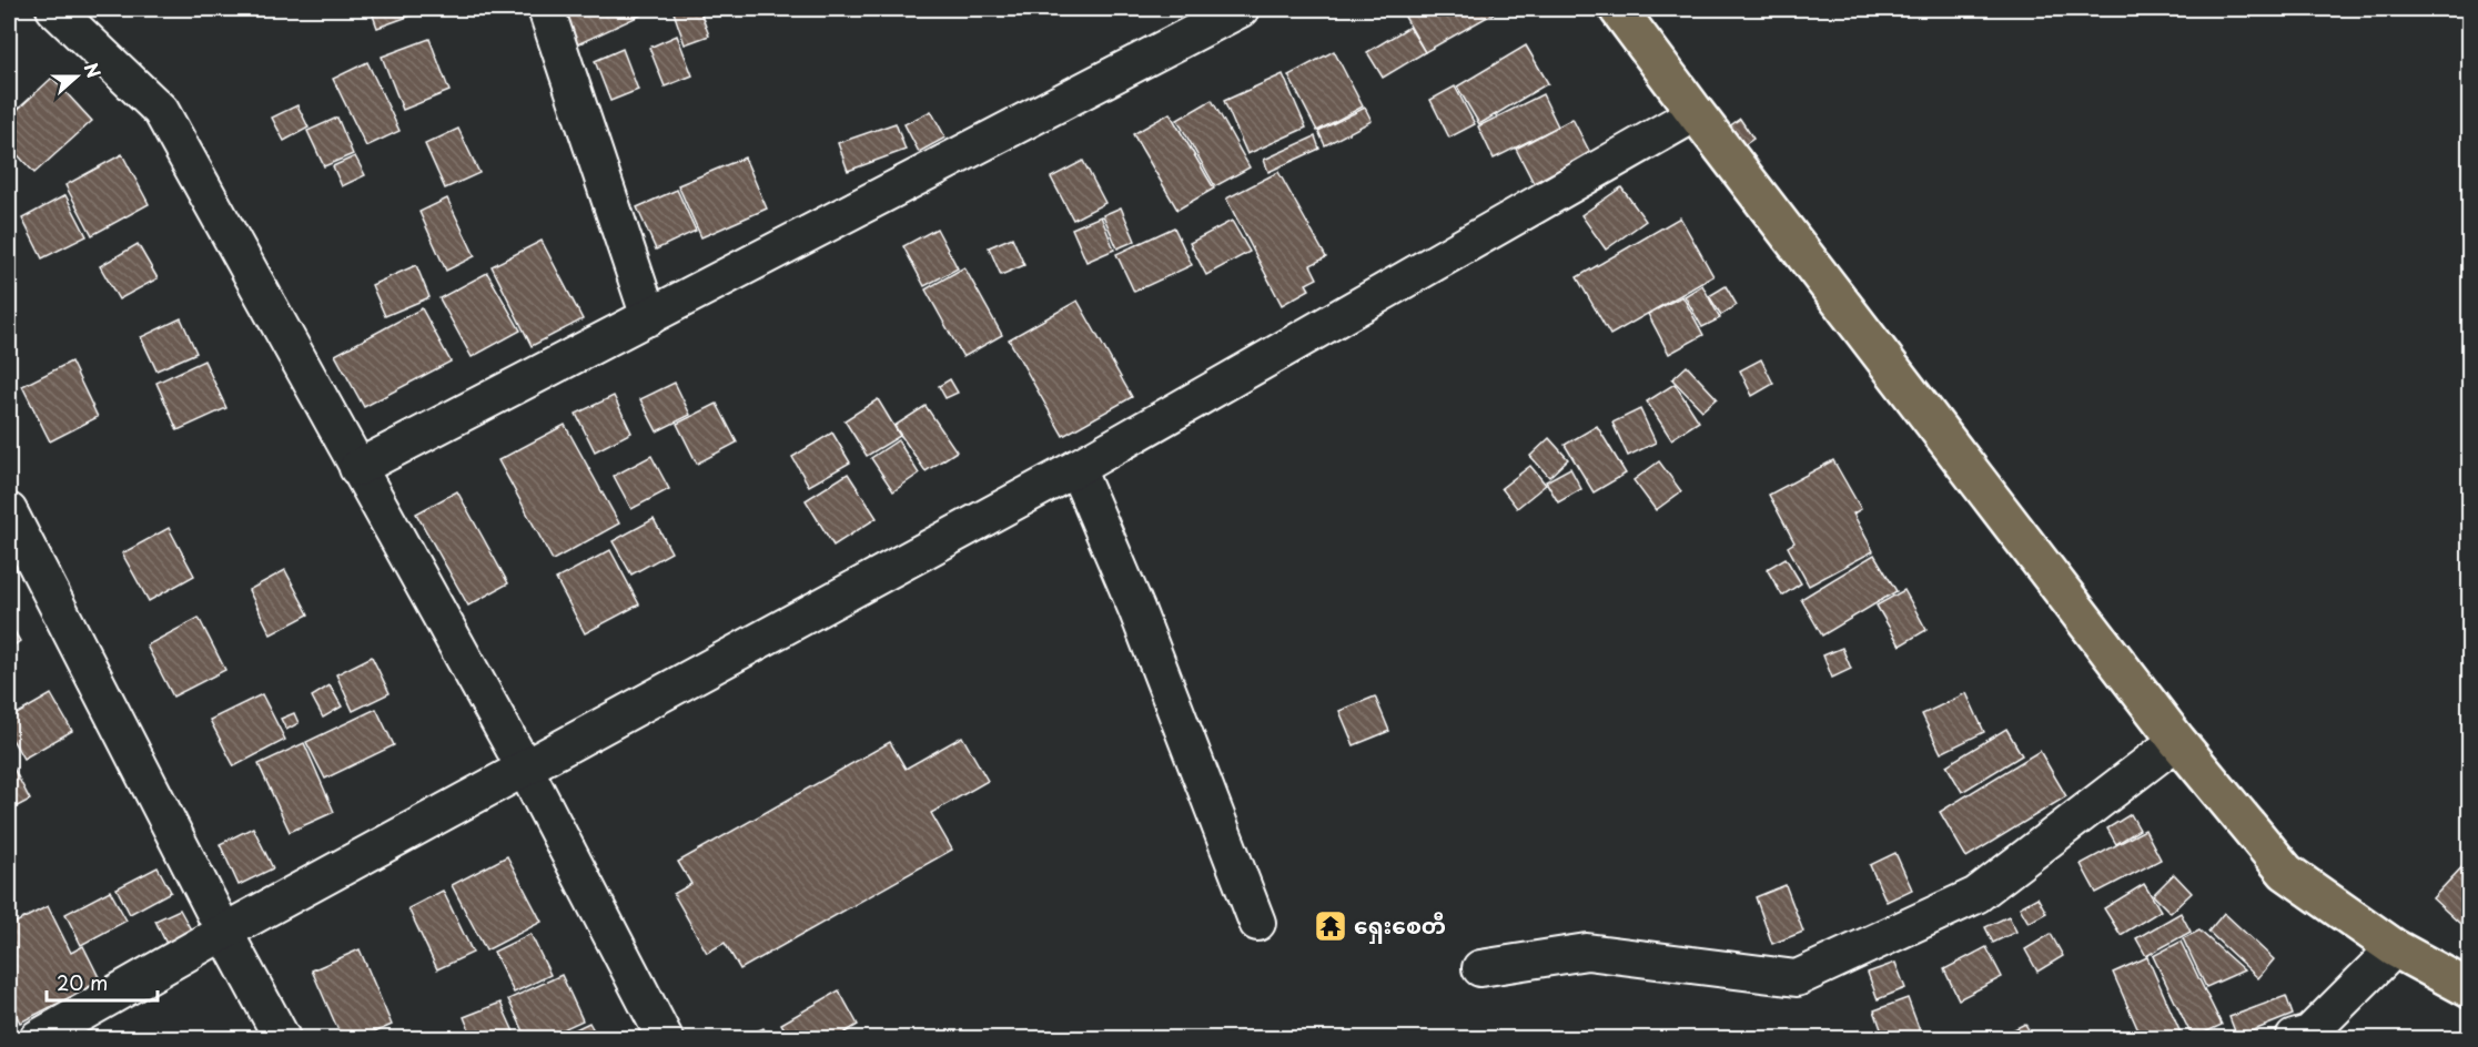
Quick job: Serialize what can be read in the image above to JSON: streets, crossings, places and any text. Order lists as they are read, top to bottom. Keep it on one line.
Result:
{"places":{"temple":["ရှေးစေတီ"]},"scale_bar":"20 m","north":"right"}
